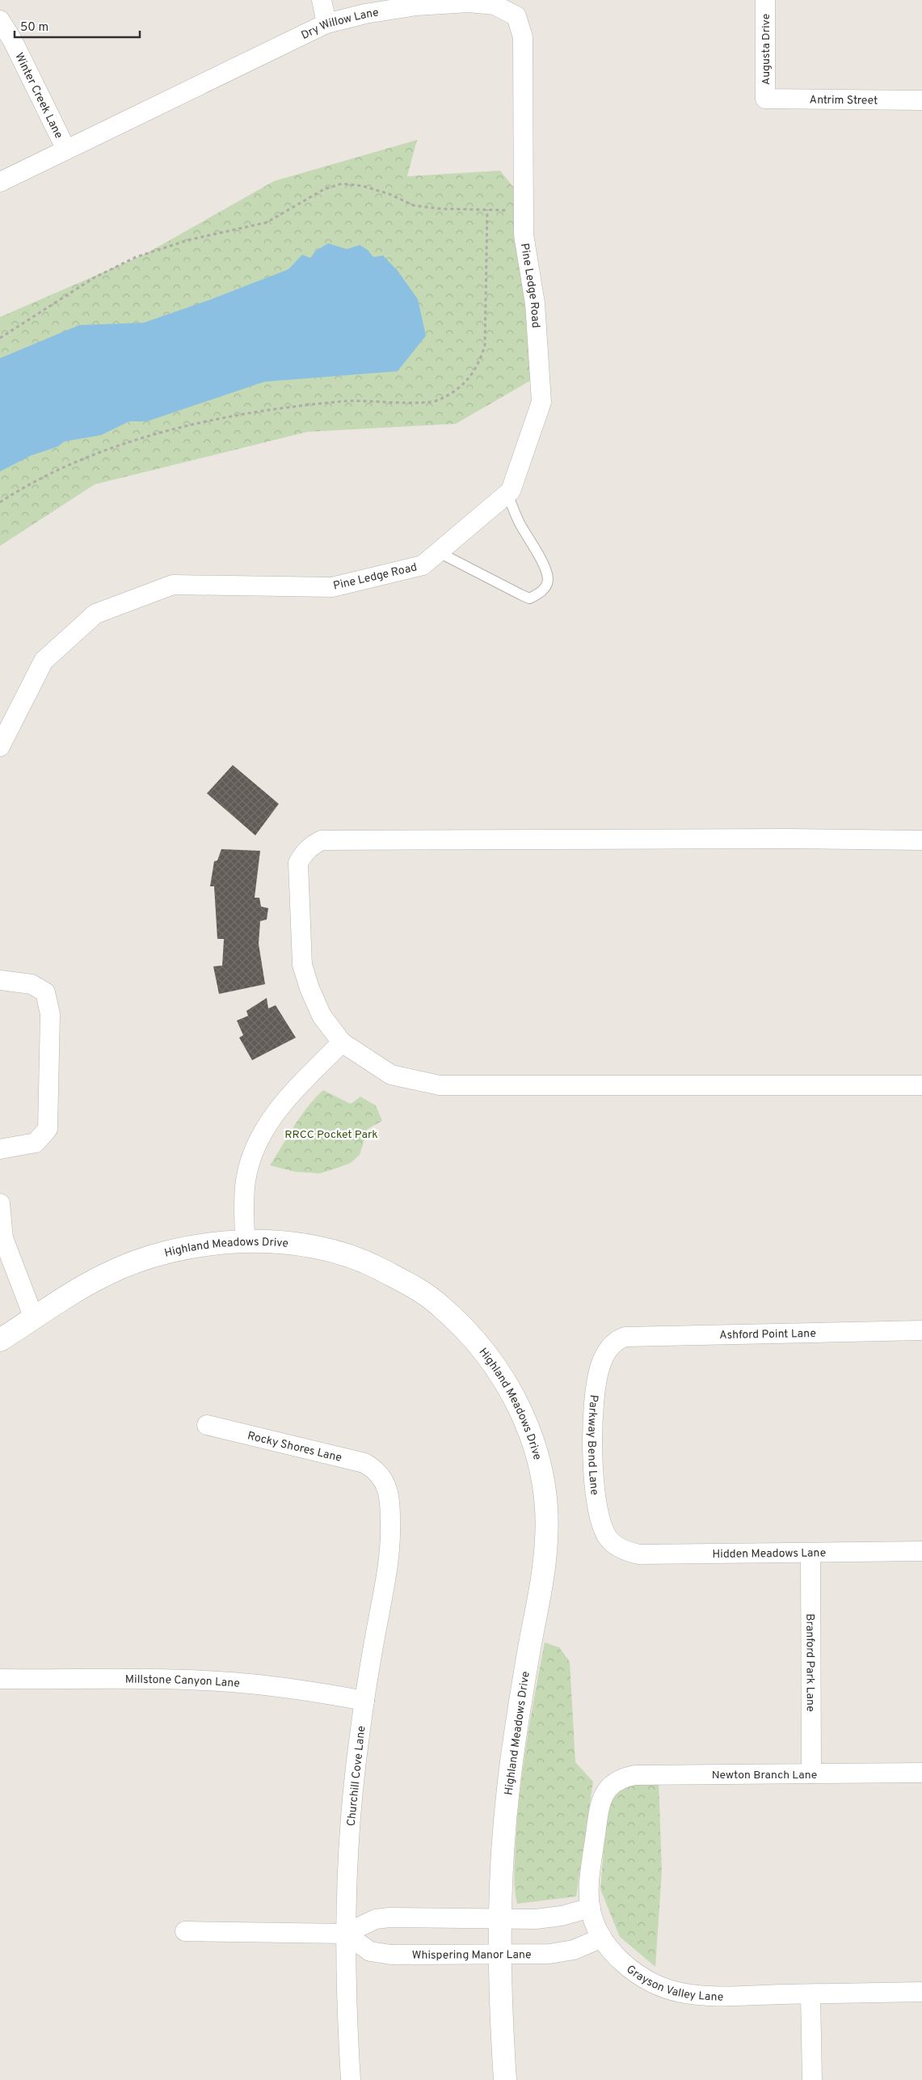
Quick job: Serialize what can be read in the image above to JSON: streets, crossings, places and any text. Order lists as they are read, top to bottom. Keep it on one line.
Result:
{"streets":{"street":["Dry Willow Lane","Augusta Drive","Winter Creek Lane","Antrim Street","Pine Ledge Road","Highland Meadows Drive","Ashford Point Lane","Parkway Bend Lane","Rocky Shores Lane","Hidden Meadows Lane","Branford Park Lane","Millstone Canyon Lane","Newton Branch Lane","Churchill Cove Lane","Whispering Manor Lane","Grayson Valley Lane"]},"crossings":[["Dry Willow Lane","Winter Creek Lane"],["Dry Willow Lane","Pine Ledge Road"],["Augusta Drive","Antrim Street"],["Highland Meadows Drive","Whispering Manor Lane"],["Ashford Point Lane","Parkway Bend Lane"],["Parkway Bend Lane","Hidden Meadows Lane"],["Rocky Shores Lane","Churchill Cove Lane"],["Hidden Meadows Lane","Branford Park Lane"],["Branford Park Lane","Newton Branch Lane"],["Millstone Canyon Lane","Churchill Cove Lane"],["Newton Branch Lane","Grayson Valley Lane"],["Churchill Cove Lane","Whispering Manor Lane"],["Whispering Manor Lane","Grayson Valley Lane"]],"parks":["RRCC Pocket Park"],"scale_bar":"50 m"}
